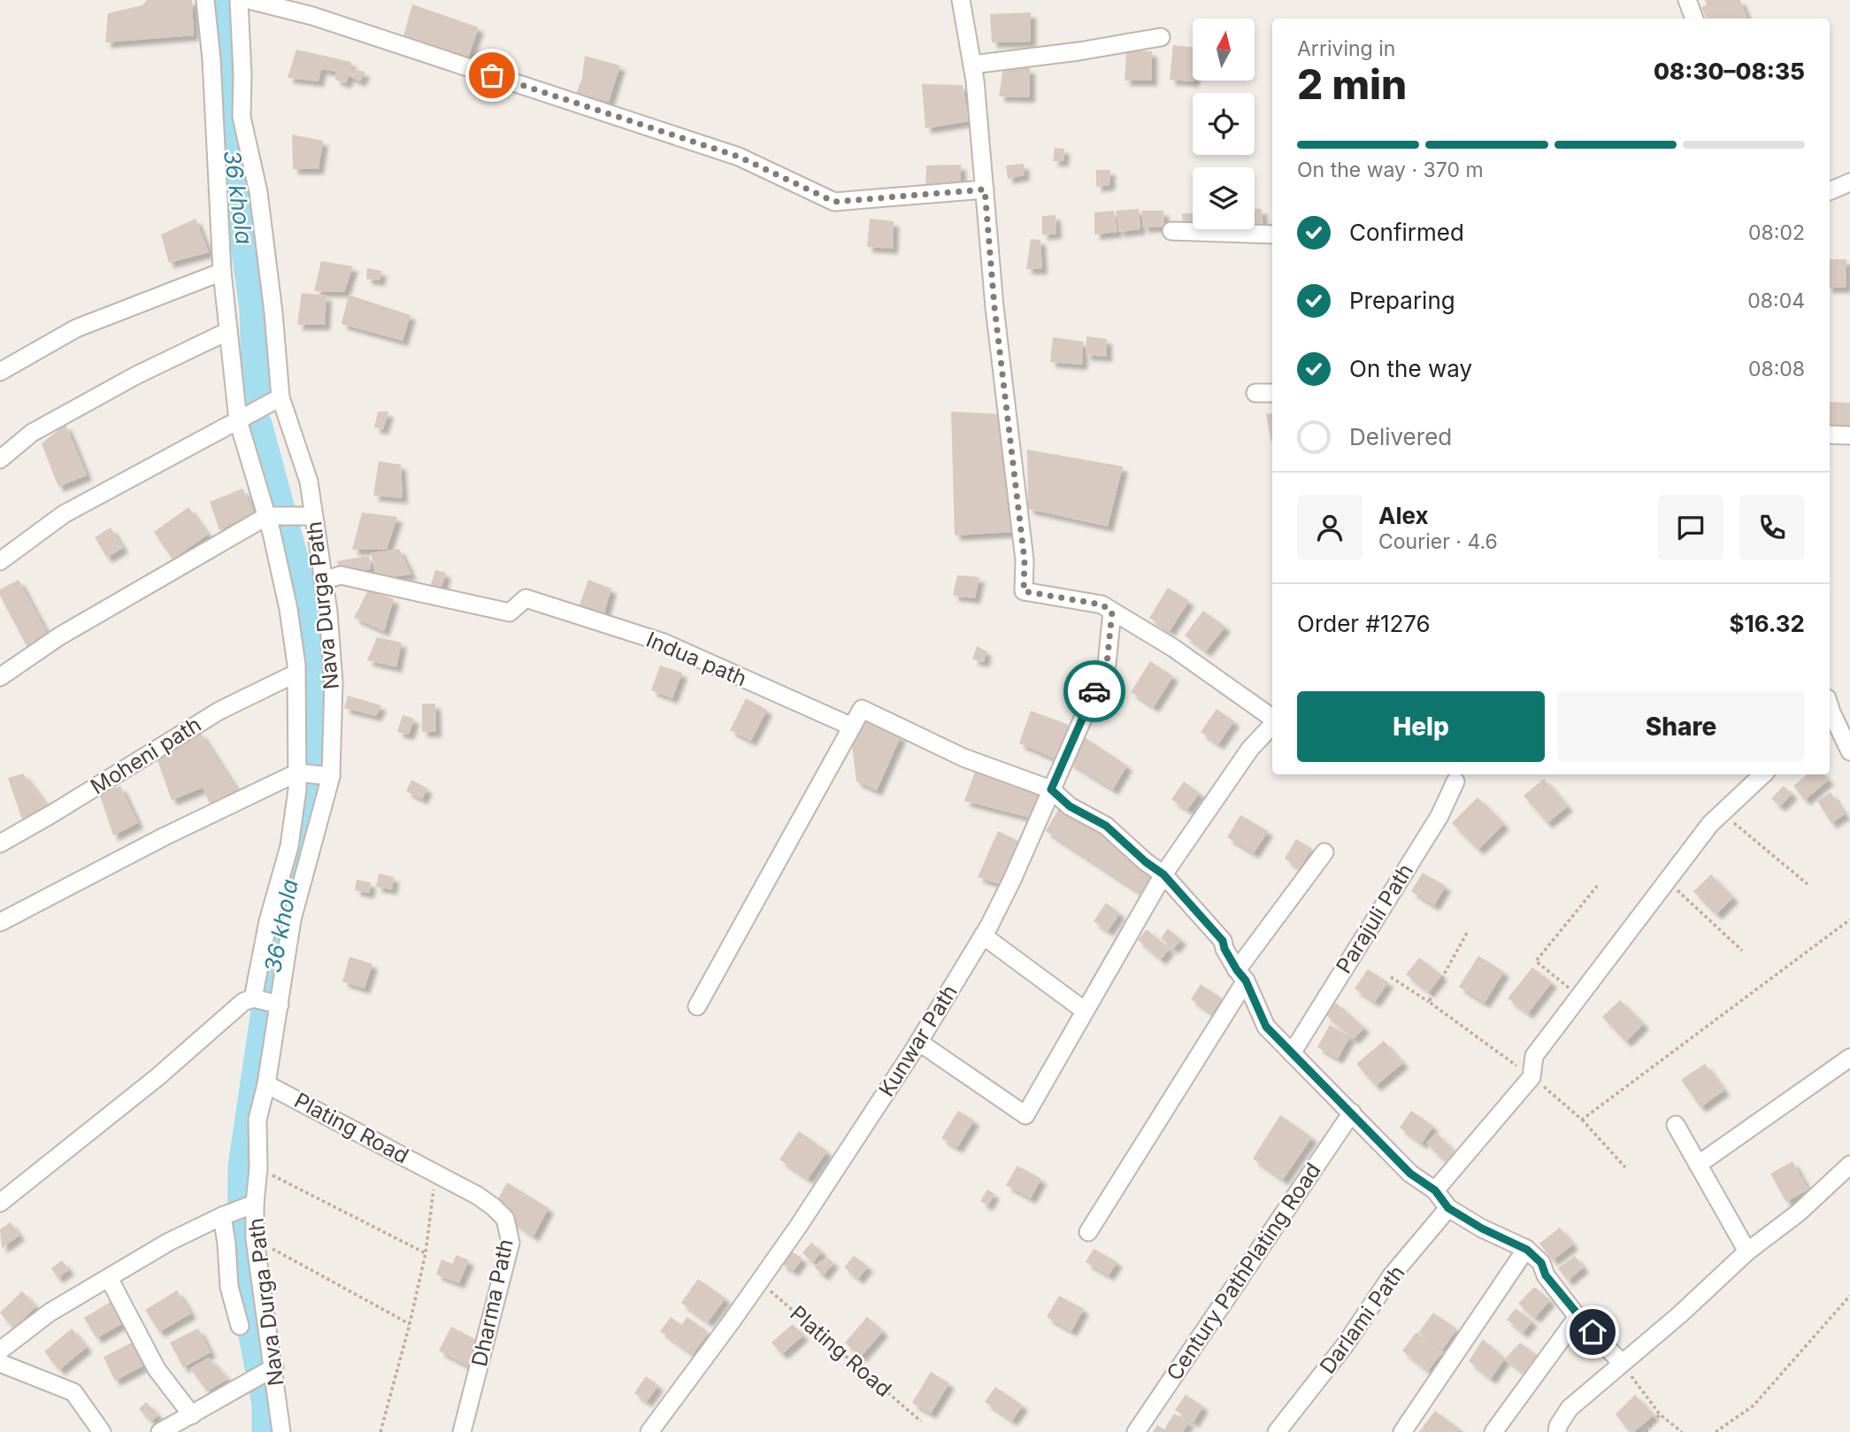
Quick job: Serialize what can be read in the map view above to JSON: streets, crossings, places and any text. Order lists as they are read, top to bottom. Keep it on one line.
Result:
{"streets":{"street":["Nava Durga Path","Indua path","Moheni path","Parajuli Path","Kunwar Path","Plating Road","Century PathPlating Road","Dharma Path","Darlami Path"]},"crossings":[["Nava Durga Path","Indua path"],["Nava Durga Path","Plating Road"],["Kunwar Path","Plating Road"],["Plating Road","Dharma Path"]],"water":["36 khola"],"north":"top","page":{"heading":["2 min","Arriving in","08:30–08:35"],"panel":["Alex","Courier · 4.6","Order #1276","$16.32"],"bar":"On the way · 370 m","list":[["Confirmed","08:02"],["Preparing","08:04"],["On the way","08:08"],"Delivered"],"buttons":["Help","Share"]}}
